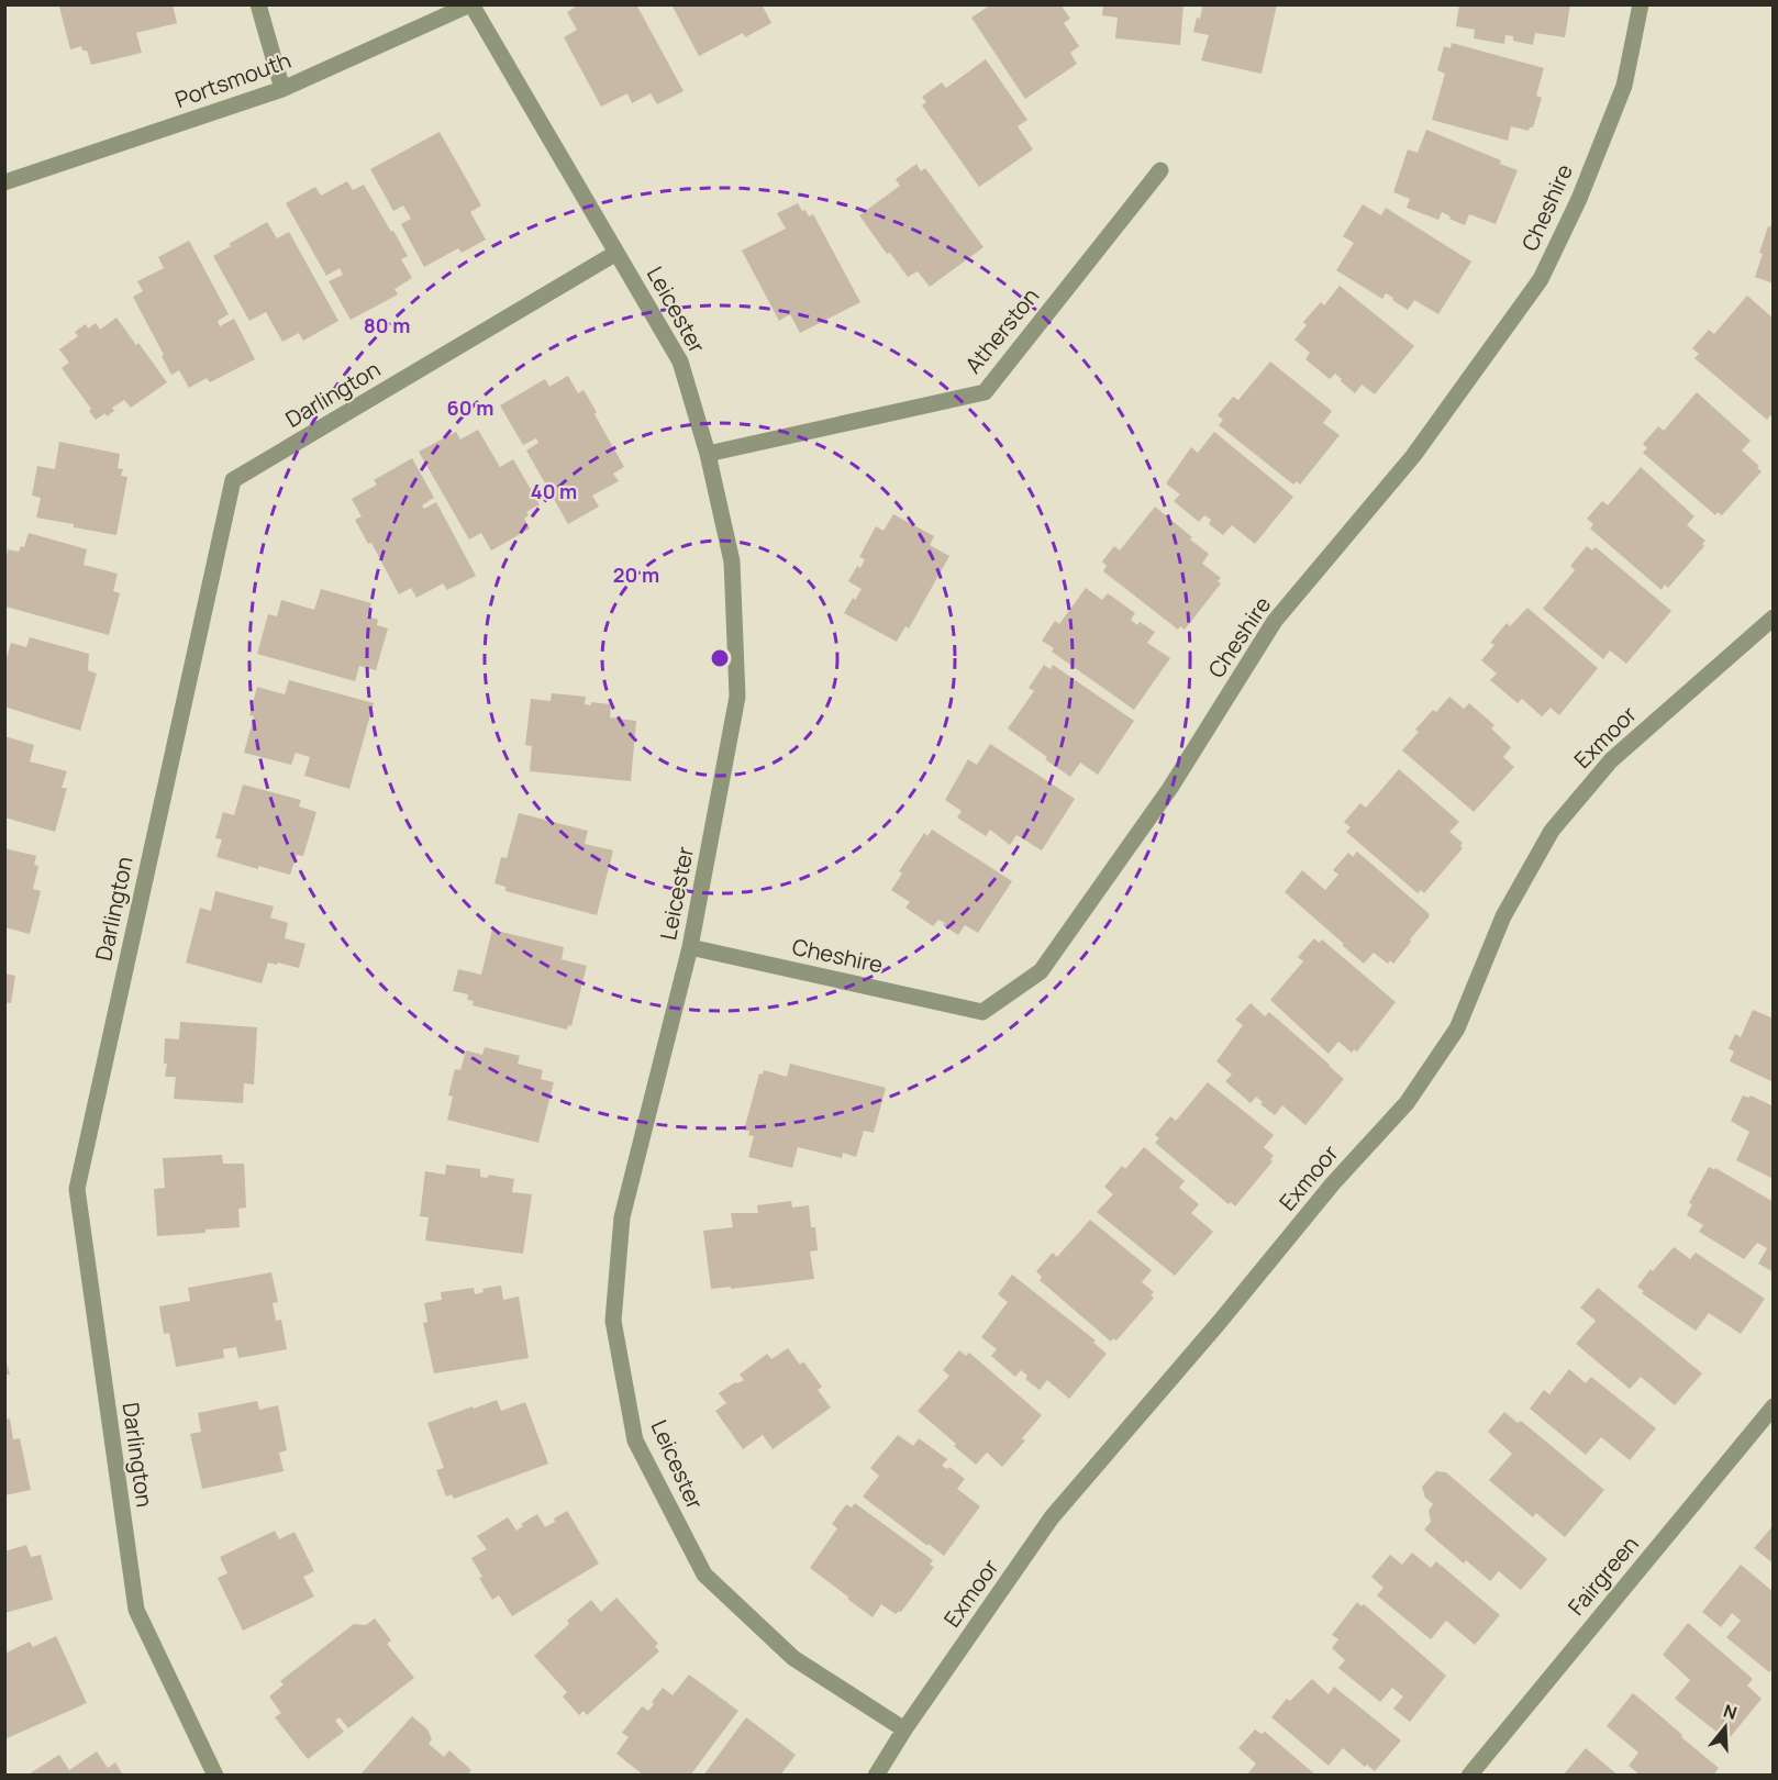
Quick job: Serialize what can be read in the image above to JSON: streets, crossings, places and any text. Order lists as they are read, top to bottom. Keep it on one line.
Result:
{"streets":{"street":["Portsmouth","Cheshire","Leicester","Atherston","Darlington","Exmoor","Fairgreen"]},"crossings":[["Portsmouth","Leicester"],["Cheshire","Leicester"],["Leicester","Atherston"],["Leicester","Darlington"],["Leicester","Exmoor"]],"north":"top","rings":["80 m","60 m","40 m","20 m"]}
